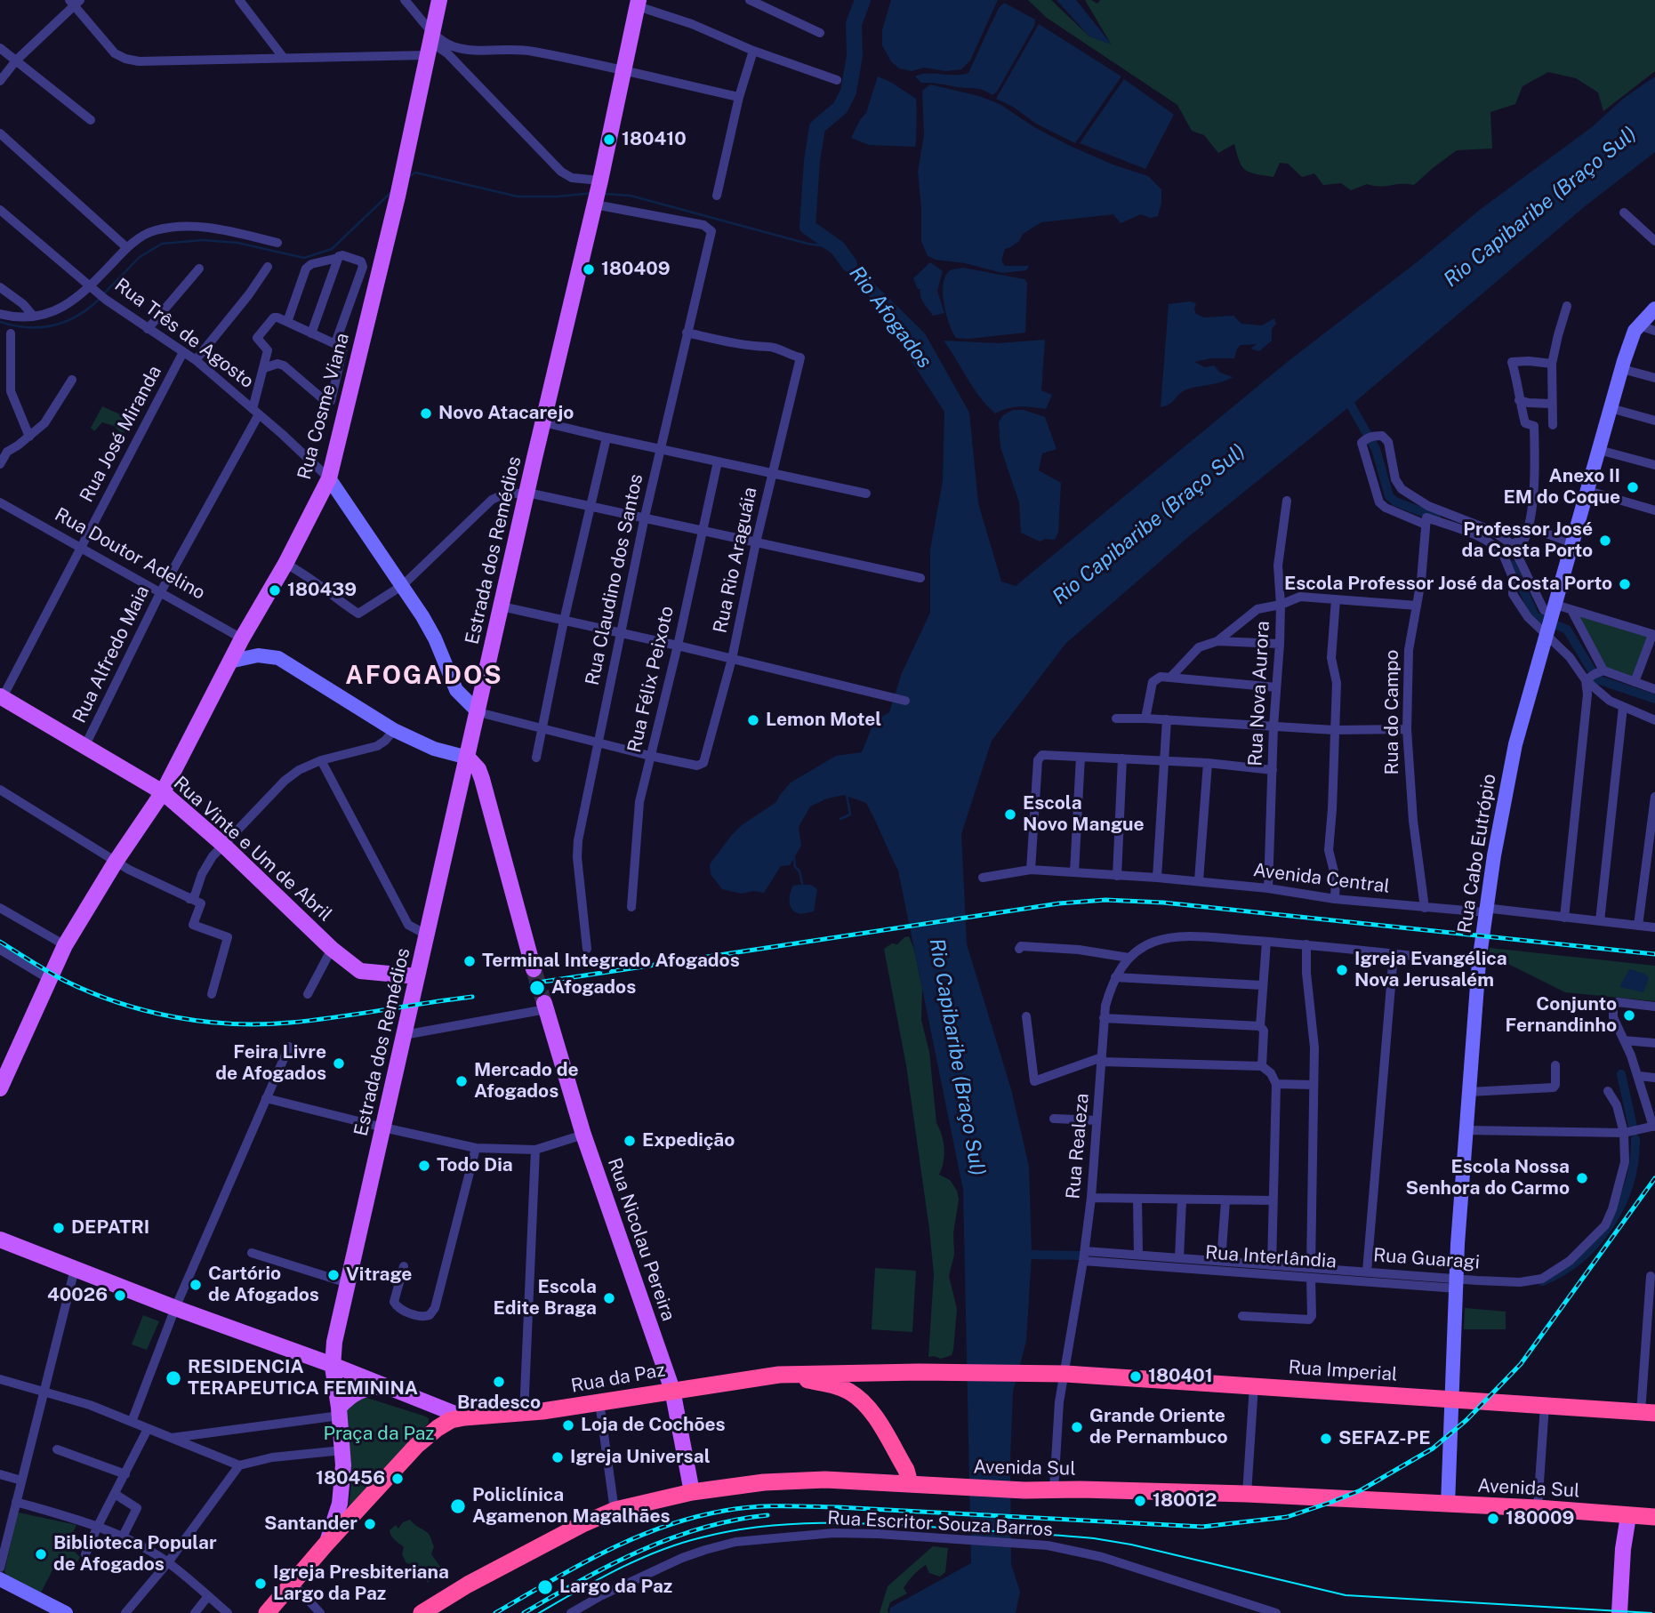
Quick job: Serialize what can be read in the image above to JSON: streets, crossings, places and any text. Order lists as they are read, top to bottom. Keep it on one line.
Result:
{"streets":{"highway":["Rua Imperial","Rua da Paz","Avenida Sul"],"main road":["Rua Cosme Viana","Estrada dos Remédios","Rua Vinte e Um de Abril","Rua Nicolau Pereira"],"street":["Rua Três de Agosto","Rua José Miranda","Rua Doutor Adelino","Rua Rio Araguáia","Rua Claudino dos Santos","Rua Alfredo Maia","Rua Félix Peixoto","Rua Nova Aurora","Rua do Campo","Rua Cabo Eutrópio","Avenida Central","Rua Realeza","Rua Interlândia","Rua Guaragi","Rua Escritor Souza Barros"]},"crossings":[["Rua Três de Agosto","Rua Cosme Viana"],["Rua Três de Agosto","Rua José Miranda"],["Rua Três de Agosto","Estrada dos Remédios"],["Rua Três de Agosto","Rua Alfredo Maia"],["Rua Cosme Viana","Rua Doutor Adelino"],["Rua Cosme Viana","Rua Vinte e Um de Abril"],["Rua José Miranda","Rua Doutor Adelino"],["Rua José Miranda","Rua Vinte e Um de Abril"],["Estrada dos Remédios","Rua Claudino dos Santos"],["Estrada dos Remédios","Rua Vinte e Um de Abril"],["Estrada dos Remédios","Rua da Paz"],["Rua Doutor Adelino","Rua Alfredo Maia"],["Rua Rio Araguáia","Rua Claudino dos Santos"],["Rua Rio Araguáia","Rua Félix Peixoto"],["Rua Alfredo Maia","Rua Vinte e Um de Abril"],["Rua Nova Aurora","Avenida Central"],["Rua do Campo","Avenida Central"],["Rua Cabo Eutrópio","Avenida Central"],["Rua Cabo Eutrópio","Rua Interlândia"],["Rua Cabo Eutrópio","Rua Guaragi"],["Rua Cabo Eutrópio","Rua Imperial"],["Rua Cabo Eutrópio","Avenida Sul"],["Rua Realeza","Rua Interlândia"],["Rua Realeza","Rua Guaragi"],["Rua Realeza","Rua Imperial"],["Rua Realeza","Avenida Sul"],["Rua Nicolau Pereira","Rua da Paz"],["Rua Nicolau Pereira","Avenida Sul"],["Rua Interlândia","Rua Guaragi"],["Rua Imperial","Rua da Paz"]],"districts":["AFOGADOS"],"water":["Rio Capibaribe (Braço Sul)","Rio Afogados"],"parks":["Praça da Paz"],"places":["180410","180409","Novo Atacarejo","Anexo II EM do Coque","Professor José da Costa Porto","Escola Professor José da Costa Porto","180439","Lemon Motel","Escola Novo Mangue","Terminal Integrado Afogados","Igreja Evangélica Nova Jerusalém","Afogados","Conjunto Fernandinho","Feira Livre de Afogados","Mercado de Afogados","Expedição","Todo Dia","Escola Nossa Senhora do Carmo","DEPATRI","Vitrage","Cartório de Afogados","40026","Escola Edite Braga","180401","RESIDENCIA TERAPEUTICA FEMININA","Bradesco","Loja de Cochões","Grande Oriente de Pernambuco","SEFAZ-PE","Igreja Universal","180456","180012","Policlínica Agamenon Magalhães","180009","Santander","Biblioteca Popular de Afogados","Igreja Presbiteriana Largo da Paz","Largo da Paz"]}
